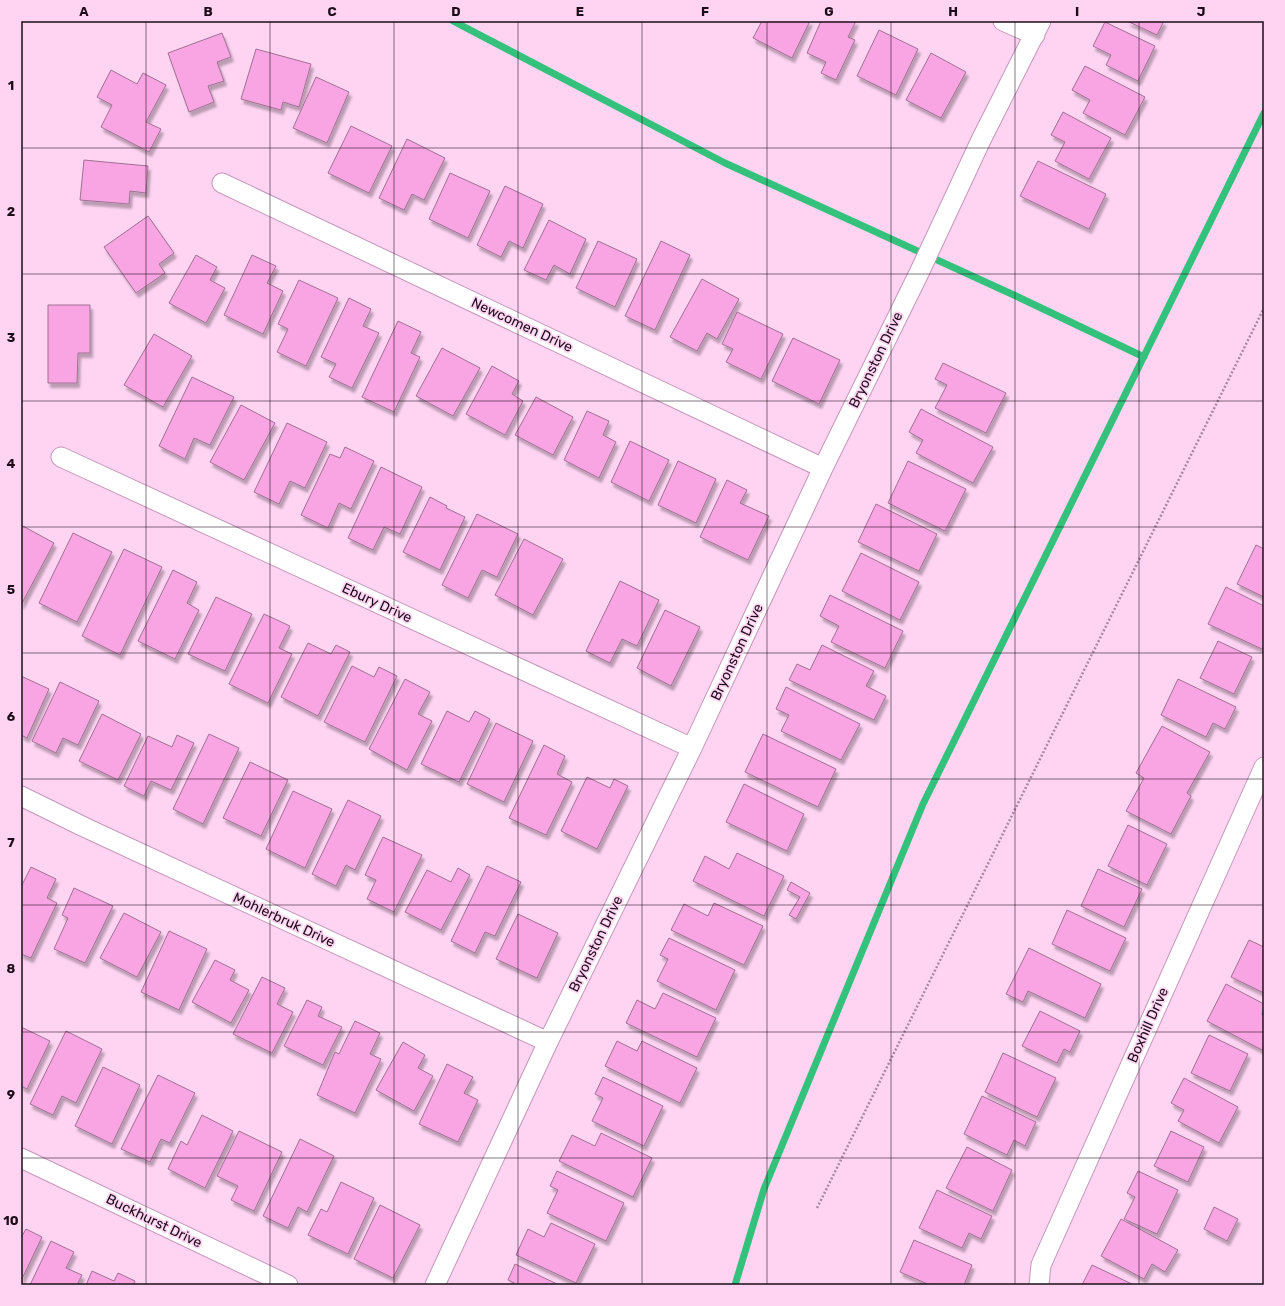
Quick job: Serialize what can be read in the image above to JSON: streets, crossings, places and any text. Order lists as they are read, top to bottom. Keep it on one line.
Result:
{"streets":{"street":["Newcomen Drive","Bryonston Drive","Ebury Drive","Mohlerbruk Drive","Boxhill Drive","Buckhurst Drive"]},"crossings":[["Newcomen Drive","Bryonston Drive"],["Bryonston Drive","Ebury Drive"],["Bryonston Drive","Mohlerbruk Drive"]],"grid":{"columns":["A","B","C","D","E","F","G","H","I","J"],"rows":["1","2","3","4","5","6","7","8","9","10"]}}
